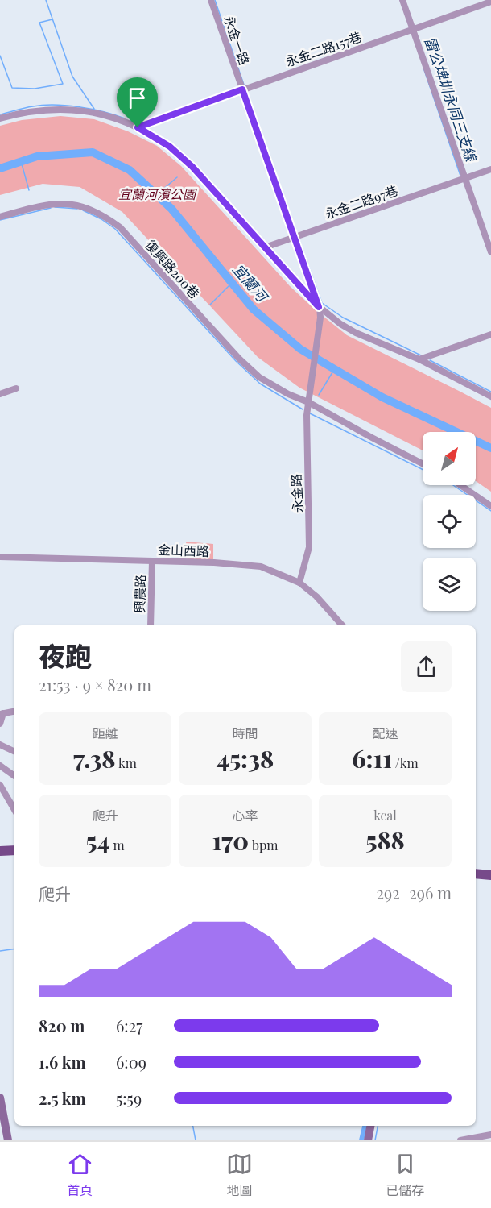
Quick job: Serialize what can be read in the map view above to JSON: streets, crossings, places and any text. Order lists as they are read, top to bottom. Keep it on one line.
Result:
{"streets":{"street":["永金一路","永金二路157巷","永金二路97巷","復興路200巷","永金路","金山西路","興農路"]},"crossings":[["永金一路","永金二路157巷"],["永金一路","永金二路97巷"],["永金一路","永金路"],["復興路200巷","永金路"],["永金路","金山西路"],["金山西路","興農路"]],"water":["雷公埤圳永同三支線","宜蘭河"],"parks":["宜蘭河濱公園"],"north":"top right","page":{"heading":["夜跑","21:53 · 9 × 820 m"],"stats":[["距離","7.38 km"],["時間","45:38"],["配速","6:11 /km"],["爬升","54 m"],["心率","170 bpm"],["kcal","588"]],"chart":["爬升","292–296 m"],"list":[{"name":"820 m","note":"6:27"},{"name":"1.6 km","note":"6:09"},{"name":"2.5 km","note":"5:59"}],"tabs":["首頁","地圖","已儲存"]}}
